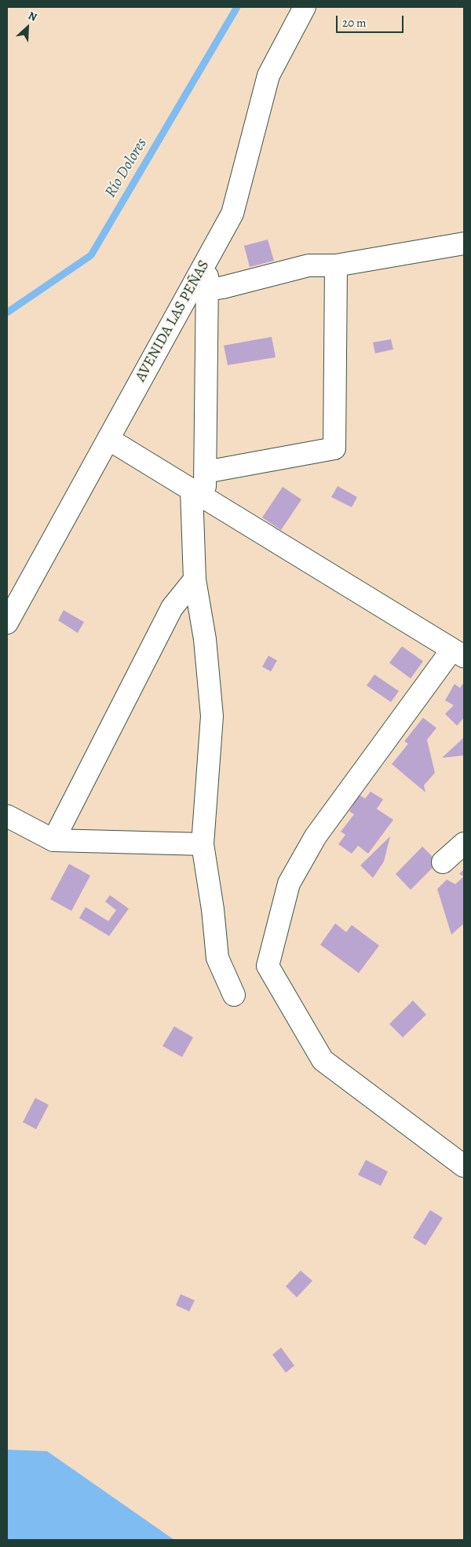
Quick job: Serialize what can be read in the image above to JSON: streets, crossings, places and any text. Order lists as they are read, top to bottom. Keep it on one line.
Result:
{"streets":{"street":["AVENIDA LAS PEÑAS"]},"water":["Río Dolores"],"scale_bar":"20 m","north":"top right"}
